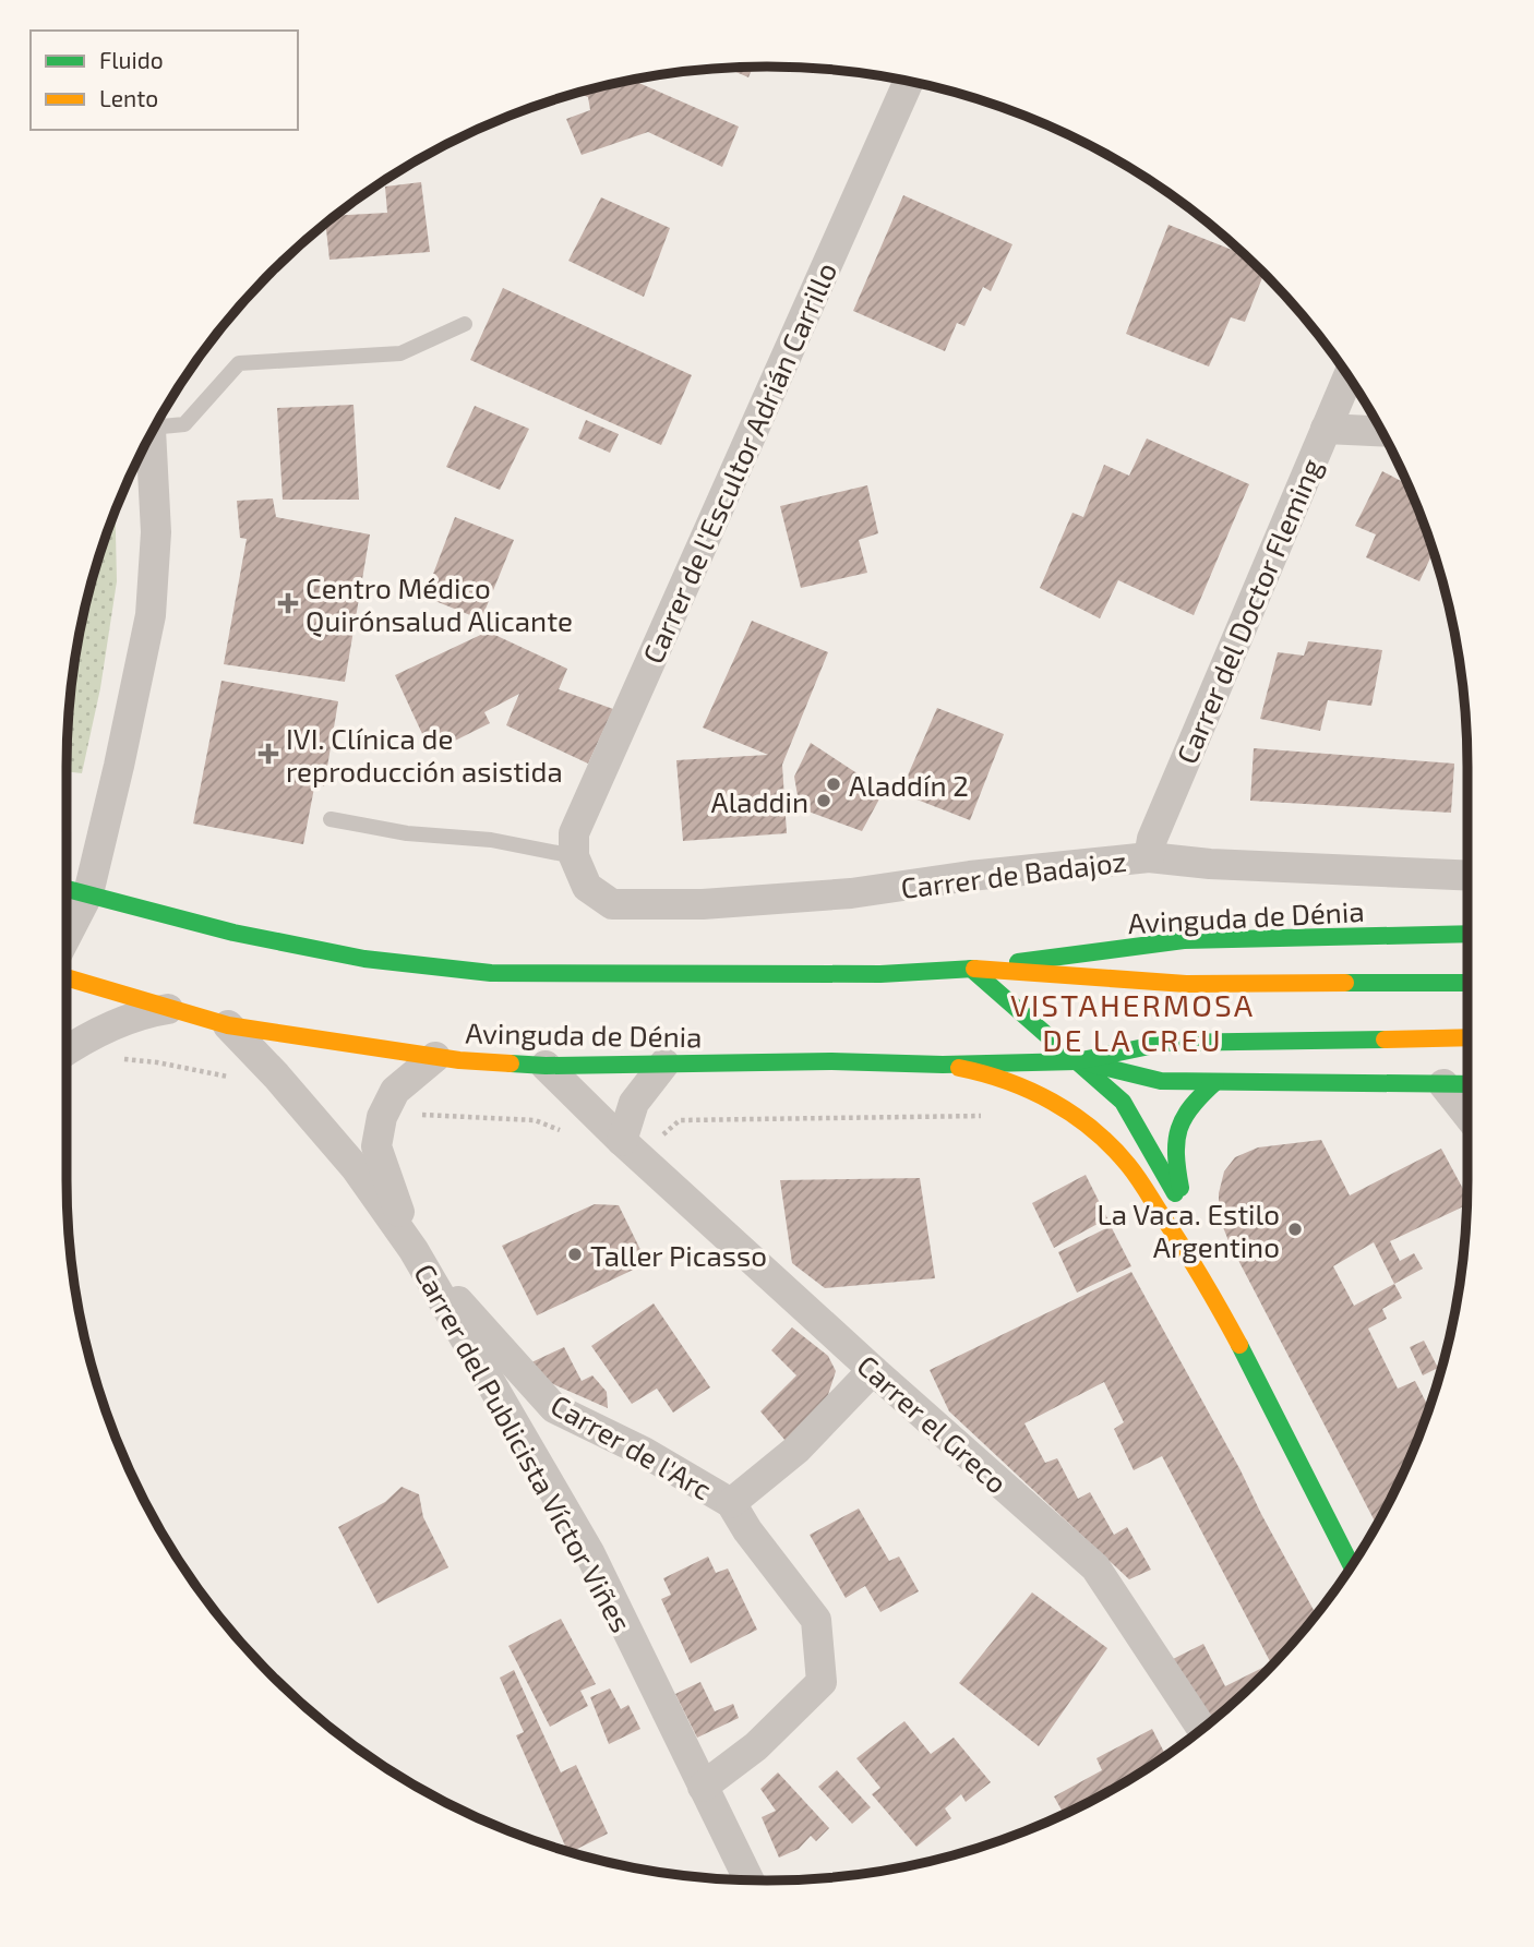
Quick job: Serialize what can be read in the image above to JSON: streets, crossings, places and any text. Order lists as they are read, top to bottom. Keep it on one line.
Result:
{"streets":{"main road":["Avinguda de Dénia"],"street":["Carrer de l'Escultor Adrián Carrillo","Carrer del Doctor Fleming","Carrer de Badajoz","Carrer el Greco","Carrer de l'Arc","Carrer del Publicista Víctor Viñes"]},"crossings":[["Carrer de l'Escultor Adrián Carrillo","Carrer de Badajoz"],["Carrer del Doctor Fleming","Carrer de Badajoz"],["Avinguda de Dénia","Carrer el Greco"],["Avinguda de Dénia","Carrer del Publicista Víctor Viñes"],["Carrer de l'Arc","Carrer del Publicista Víctor Viñes"]],"districts":["VISTAHERMOSA DE LA CREU"],"places":{"health":["Centro Médico Quirónsalud Alicante","IVI. Clínica de reproducción asistida"],"other":["Aladdín 2","Aladdin","La Vaca. Estilo Argentino","Taller Picasso"]},"legend":["Fluido","Lento"]}
